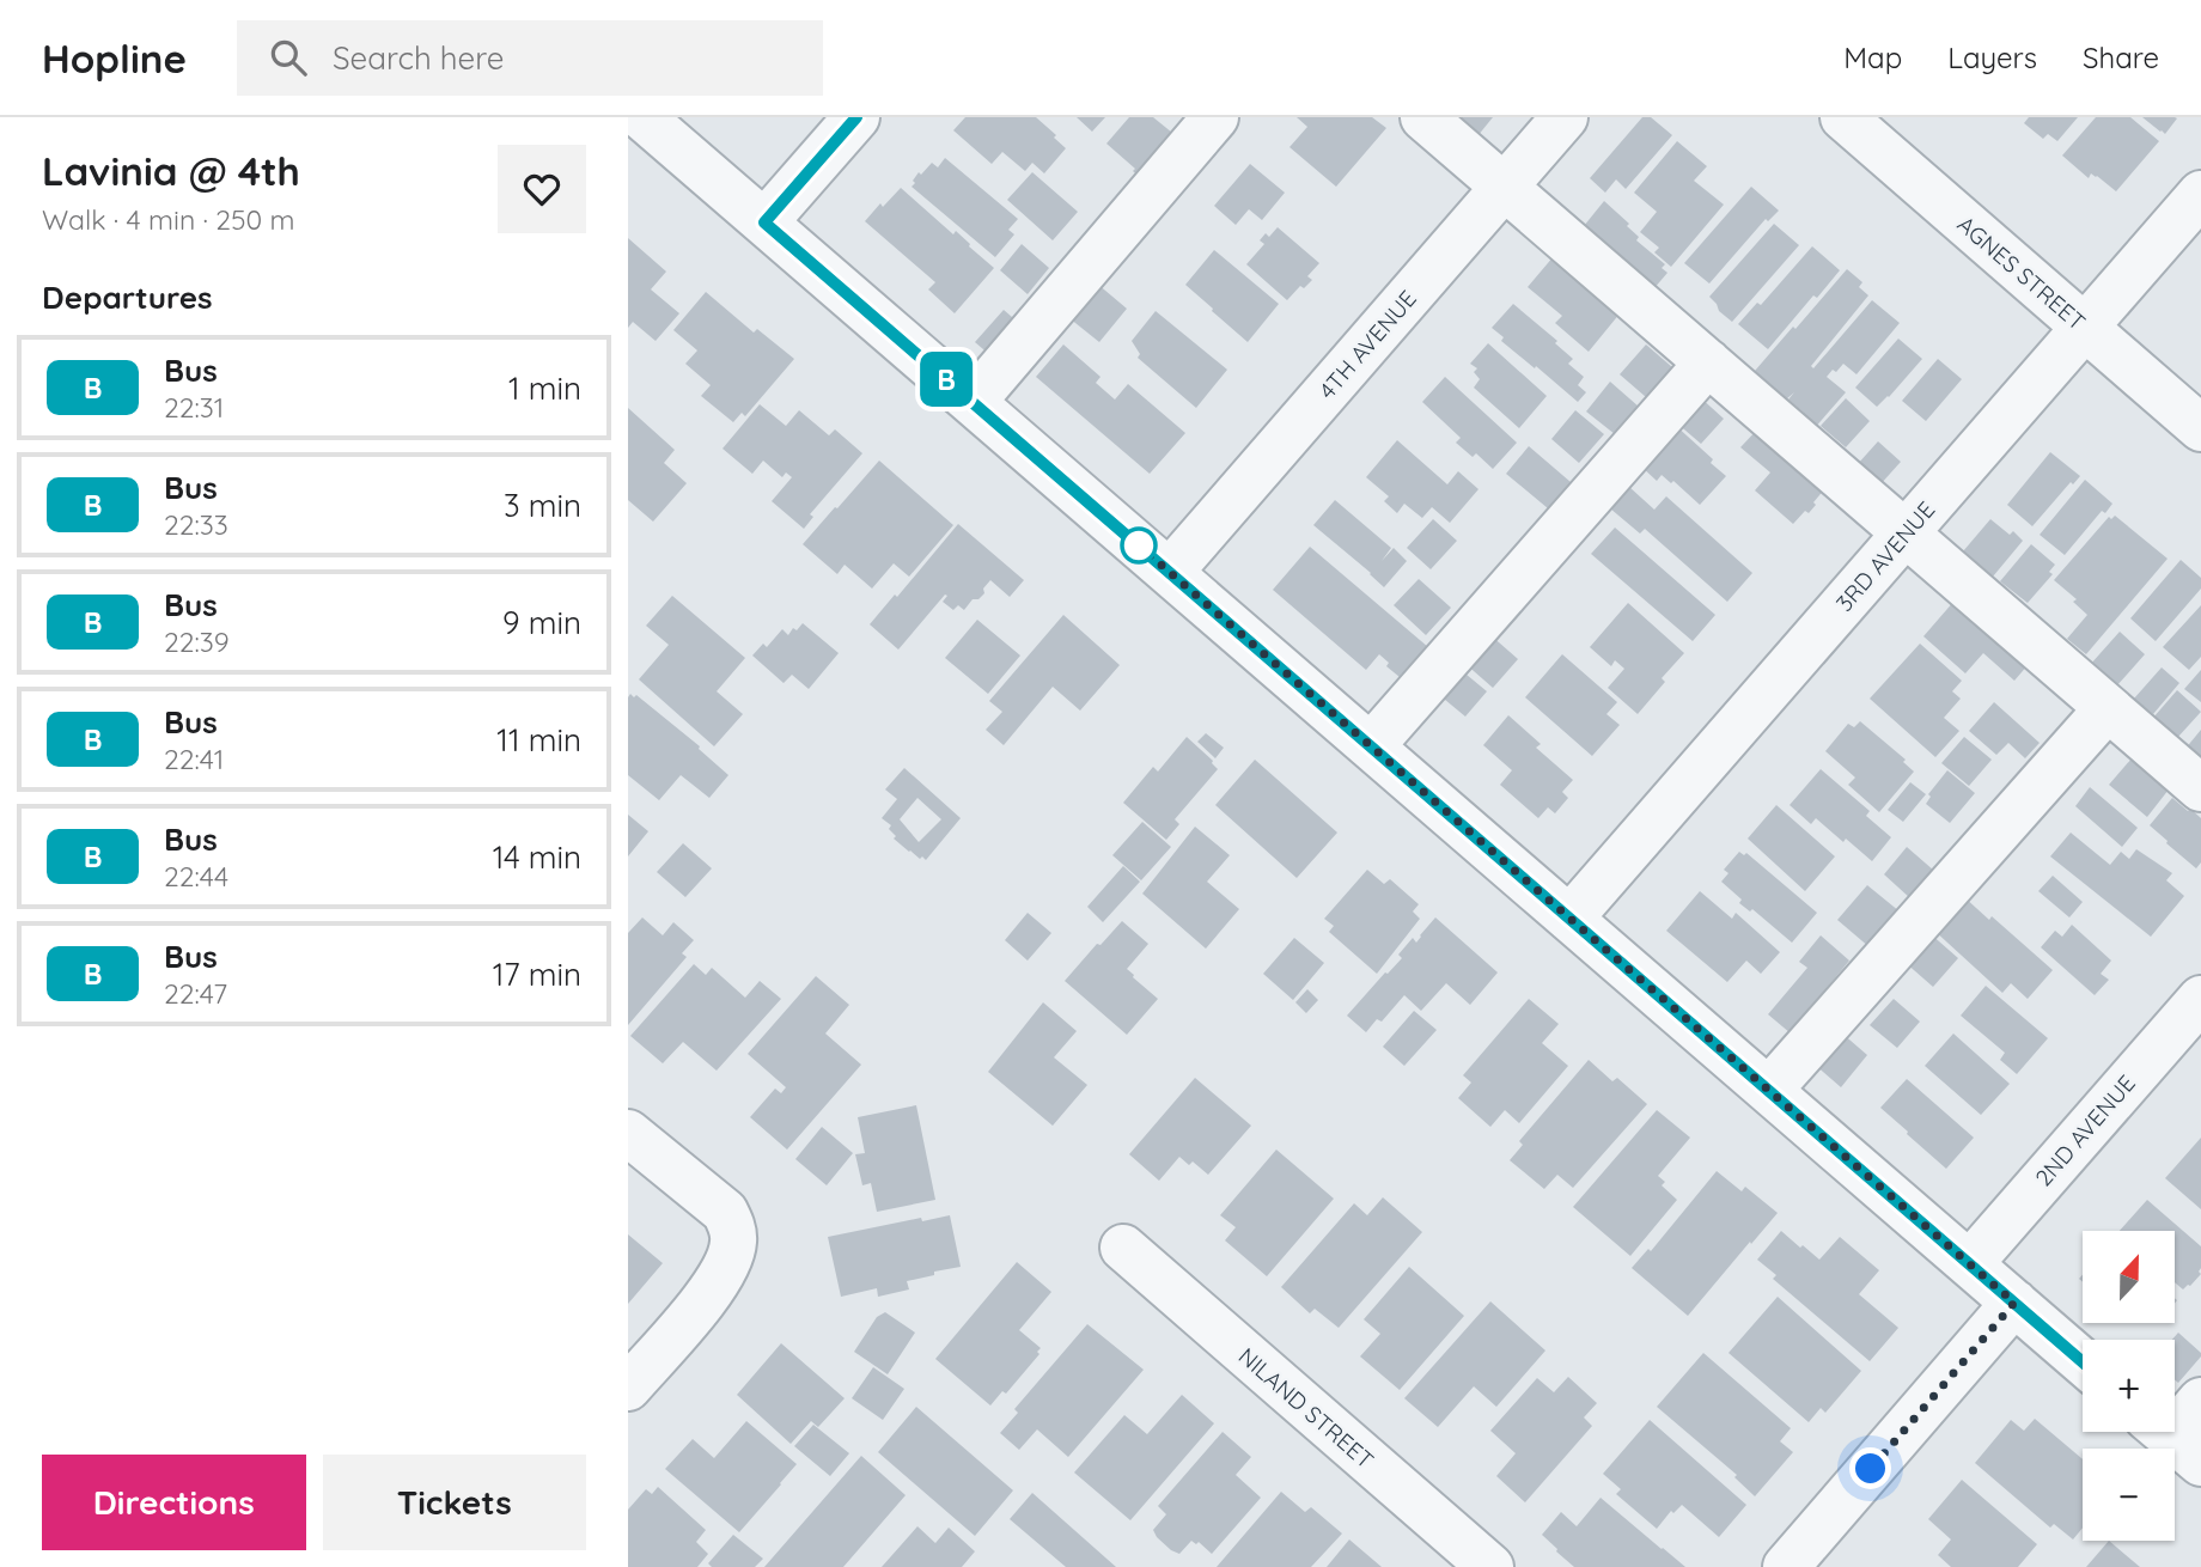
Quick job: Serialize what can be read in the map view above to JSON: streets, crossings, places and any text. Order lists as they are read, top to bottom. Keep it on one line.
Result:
{"streets":{"street":["AGNES STREET","4TH AVENUE","3RD AVENUE","2ND AVENUE","NILAND STREET"]},"crossings":[["AGNES STREET","3RD AVENUE"]],"lines":["bus line B"],"north":"top","page":{"header":"Hopline","search":"Search here","nav":["Map","Layers","Share"],"heading":[["Lavinia @ 4th","Walk · 4 min · 250 m"],"Departures"],"on_map":"B","list":[{"mark":"B","name":"Bus","note":"22:31","value":"1 min"},{"mark":"B","name":"Bus","note":"22:33","value":"3 min"},{"mark":"B","name":"Bus","note":"22:39","value":"9 min"},{"mark":"B","name":"Bus","note":"22:41","value":"11 min"},{"mark":"B","name":"Bus","note":"22:44","value":"14 min"},{"mark":"B","name":"Bus","note":"22:47","value":"17 min"}],"map_buttons":["+","−"],"buttons":["Directions","Tickets"]}}
